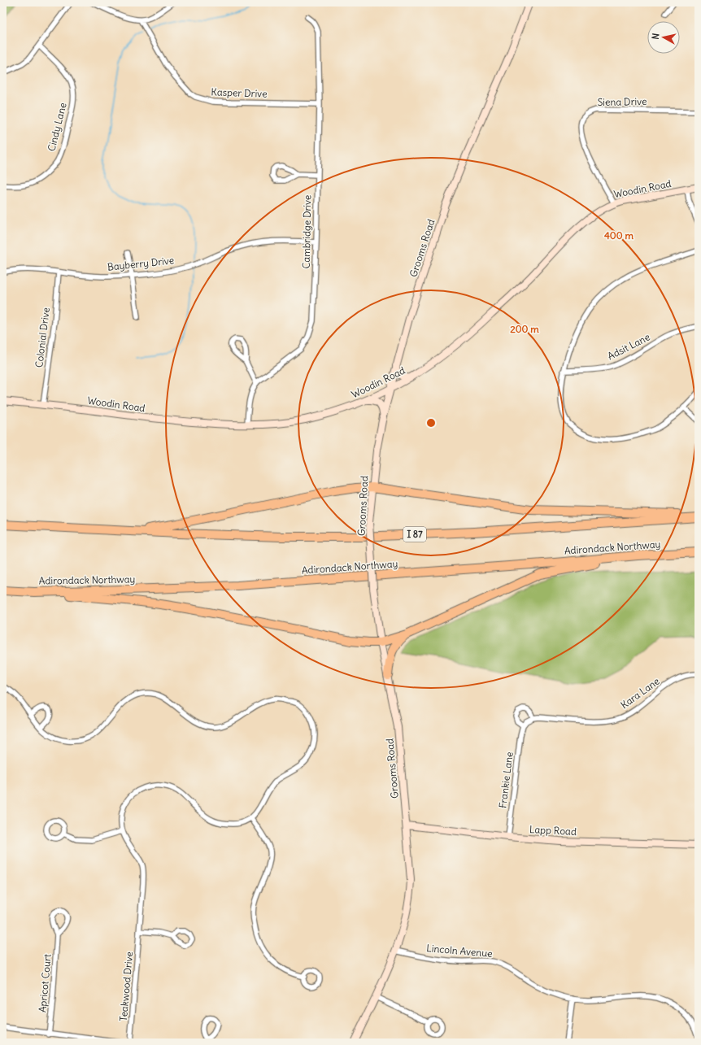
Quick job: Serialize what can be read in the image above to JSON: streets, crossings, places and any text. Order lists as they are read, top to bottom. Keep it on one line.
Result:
{"streets":{"highway":["I 87","Adirondack Northway"],"street":["Kasper Drive","Siena Drive","Cindy Lane","Woodin Road","Cambridge Drive","Grooms Road","Bayberry Drive","Colonial Drive","Adsit Lane","Kara Lane","Frankie Lane","Lapp Road","Lincoln Avenue","Apricot Court","Teakwood Drive"]},"crossings":[["Kasper Drive","Cambridge Drive"],["Siena Drive","Woodin Road"],["Woodin Road","Grooms Road"],["Woodin Road","Colonial Drive"],["Cambridge Drive","Bayberry Drive"],["Grooms Road","Lapp Road"],["Grooms Road","Lincoln Avenue"],["Bayberry Drive","Colonial Drive"],["Kara Lane","Frankie Lane"],["Frankie Lane","Lapp Road"]],"north":"left","rings":["400 m","200 m"]}
